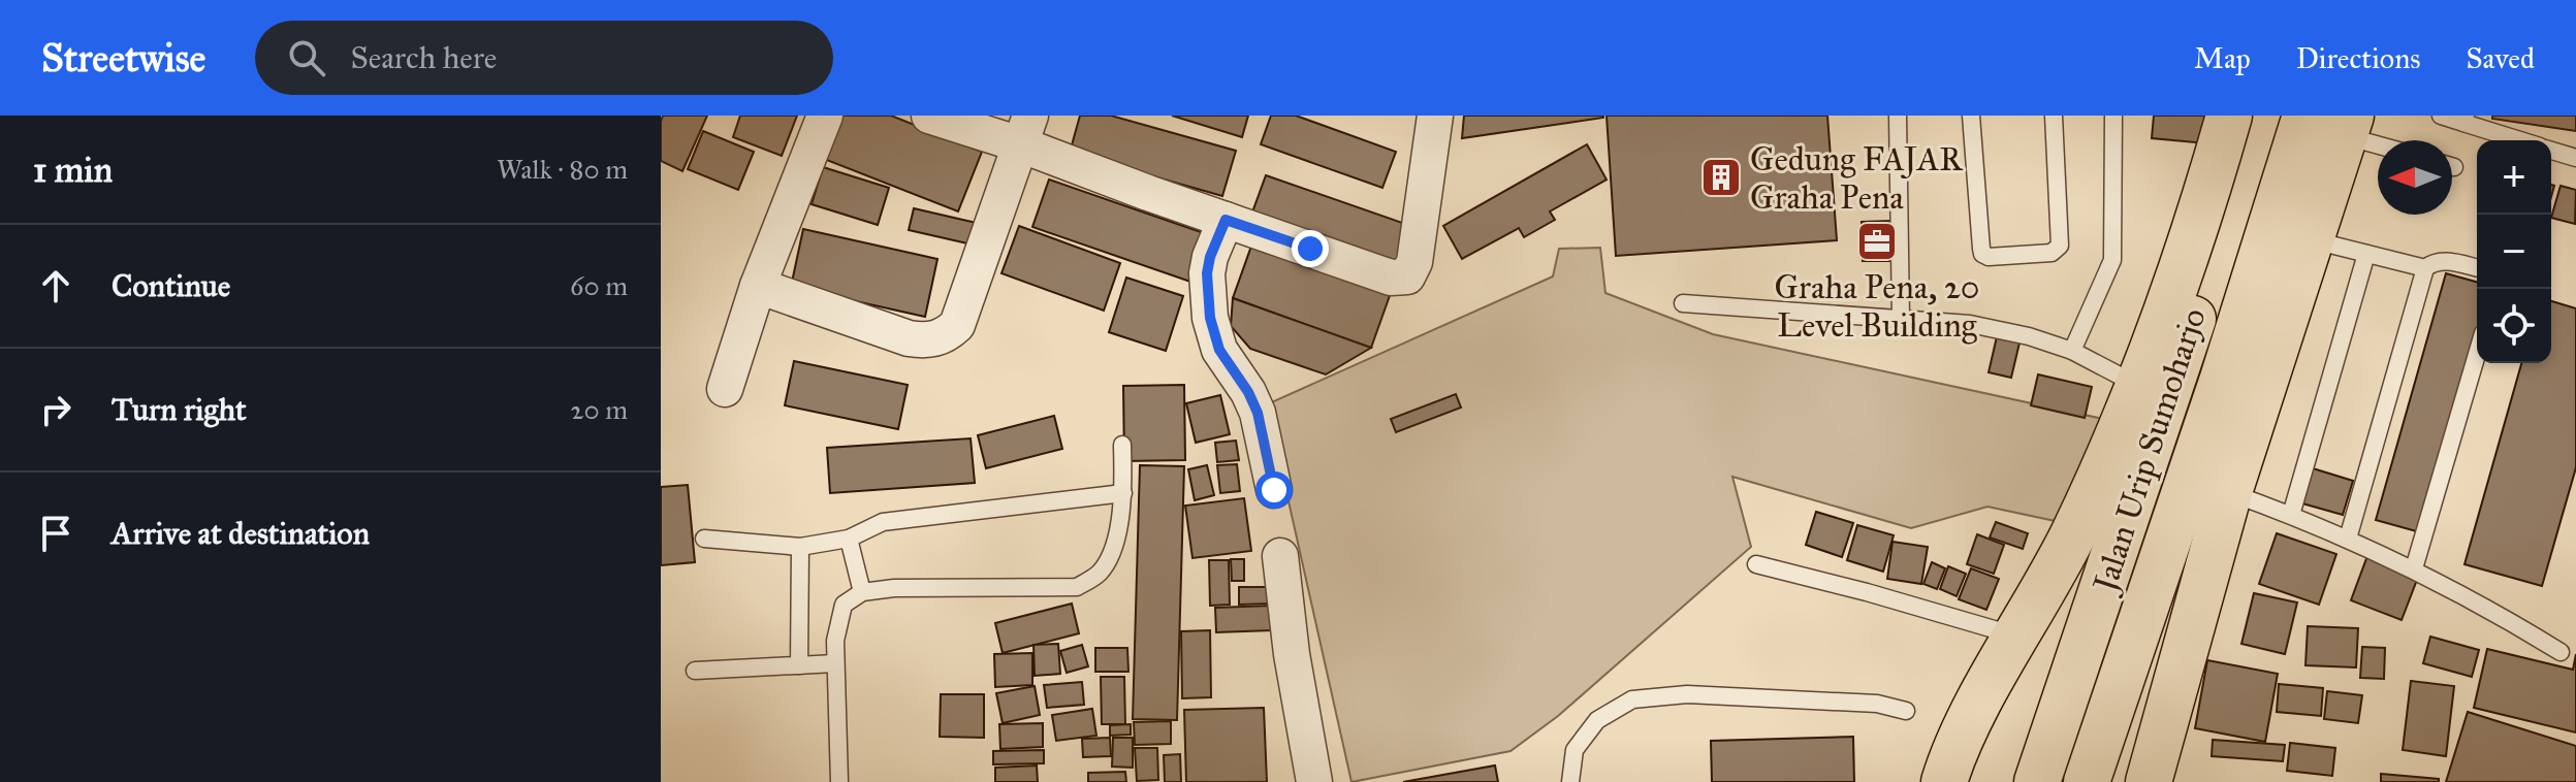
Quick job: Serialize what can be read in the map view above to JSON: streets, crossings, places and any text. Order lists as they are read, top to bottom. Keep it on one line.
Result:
{"streets":{"highway":["Jalan Urip Sumoharjo"]},"places":{"building":["Gedung FAJAR Graha Pena"],"office":["Graha Pena, 20 Level Building"]},"north":"left","page":{"header":"Streetwise","search":"Search here","nav":["Map","Directions","Saved"],"heading":["1 min","Walk · 80 m"],"map_buttons":["+","−"],"list":[["Continue","60 m"],["Turn right","20 m"],"Arrive at destination"]}}
